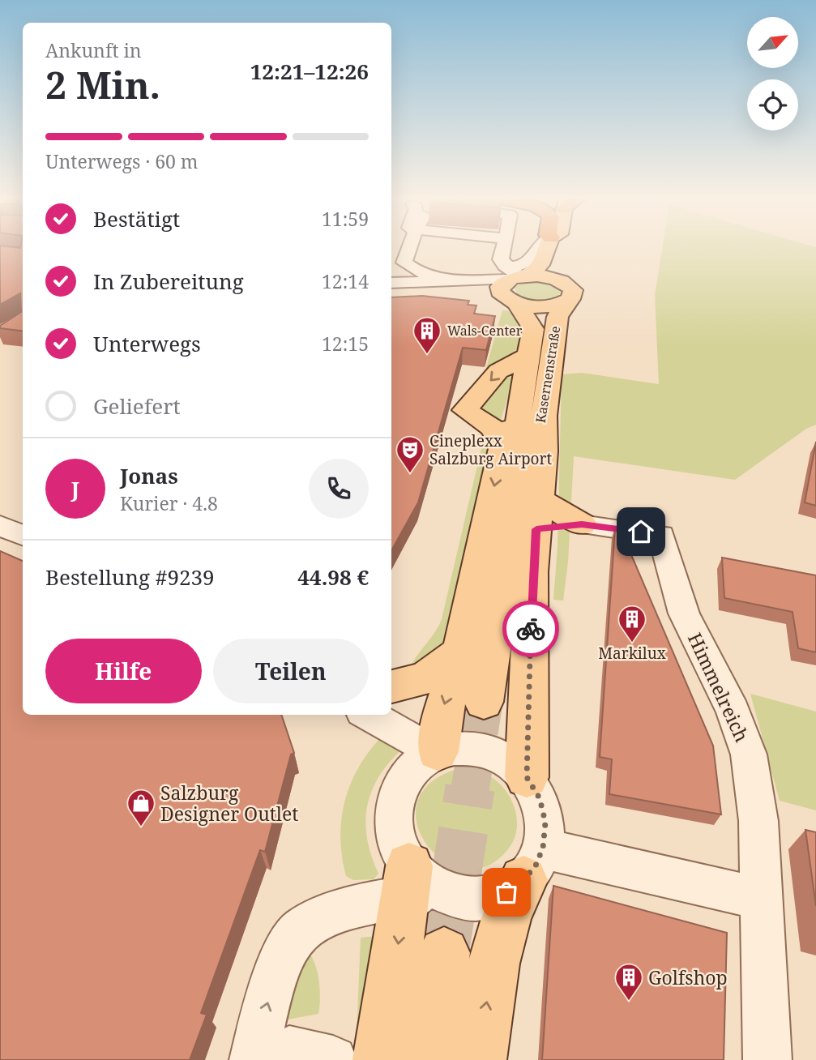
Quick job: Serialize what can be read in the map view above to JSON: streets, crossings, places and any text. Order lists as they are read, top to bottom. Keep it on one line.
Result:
{"streets":{"main road":["Kasernenstraße"],"street":["Himmelreich"]},"places":{"building":["Wals-Center","Markilux","Golfshop"],"theatre":["Cineplexx Salzburg Airport"],"shop":["Salzburg Designer Outlet"]},"north":"top right","page":{"heading":["2 Min.","Ankunft in","12:21–12:26"],"panel":["Jonas","Kurier · 4.8","Bestellung #9239","44.98 €"],"bar":"Unterwegs · 60 m","list":[["Bestätigt","11:59"],["In Zubereitung","12:14"],["Unterwegs","12:15"],"Geliefert"],"round":"J","buttons":["Hilfe","Teilen"]}}
